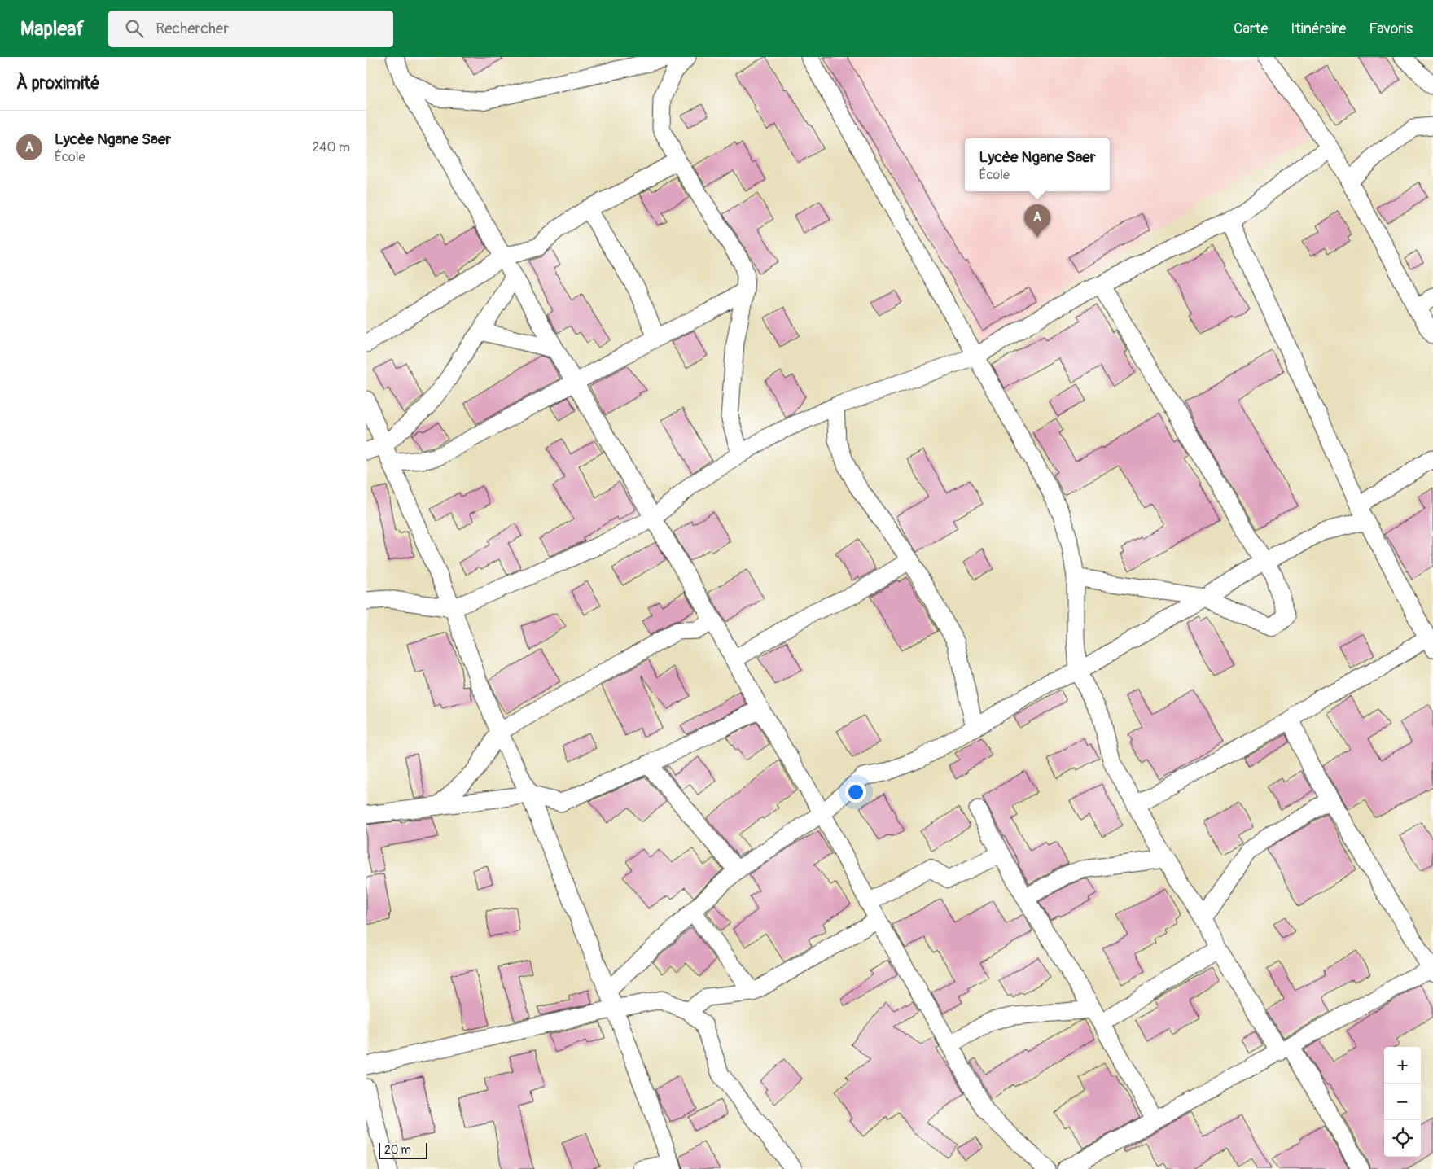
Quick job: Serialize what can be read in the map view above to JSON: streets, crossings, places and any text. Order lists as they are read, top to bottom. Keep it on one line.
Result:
{"scale_bar":"20 m","page":{"header":"Mapleaf","search":"Rechercher","nav":["Carte","Itinéraire","Favoris"],"heading":"À proximité","list":[{"mark":"A","name":"Lycèe Ngane Saer","note":"École","value":"240 m"}],"popup":["Lycèe Ngane Saer","École"],"pins":"A","map_buttons":["+","−"],"scale":"20 m"}}
